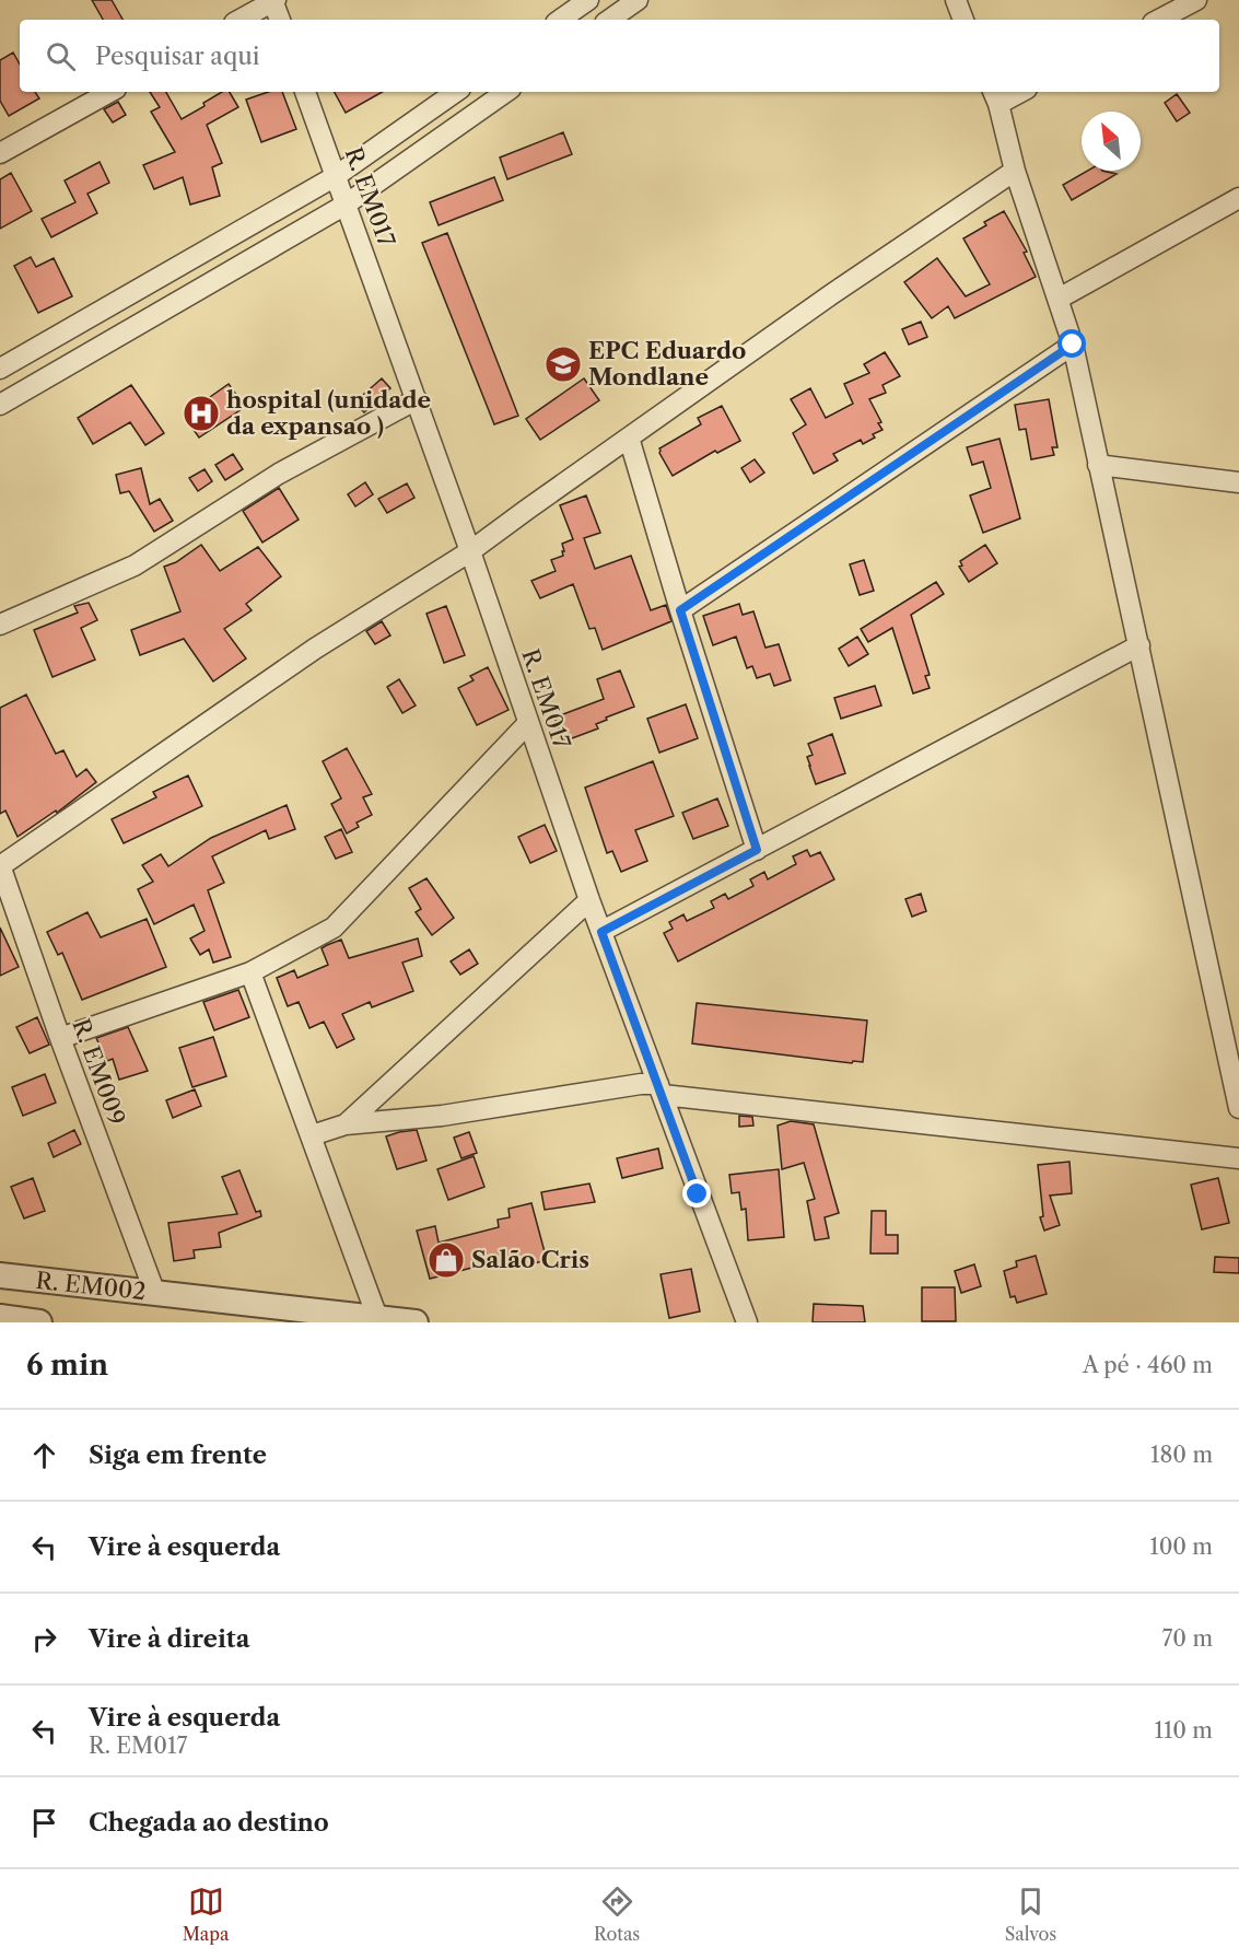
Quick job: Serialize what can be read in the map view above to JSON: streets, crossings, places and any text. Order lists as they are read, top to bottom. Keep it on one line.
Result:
{"streets":{"street":["R. EM017","R. EM009","R. EM002"]},"crossings":[["R. EM009","R. EM002"]],"places":{"school or university":["EPC Eduardo Mondlane"],"hospital":["hospital (unidade da expansao )"],"shop":["Salão Cris"]},"north":"top left","page":{"search":"Pesquisar aqui","heading":["6 min","A pé · 460 m"],"list":[["Siga em frente","180 m"],["Vire à esquerda","100 m"],["Vire à direita","70 m"],["Vire à esquerda","R. EM017","110 m"],"Chegada ao destino"],"nav":["Mapa","Rotas","Salvos"]}}
